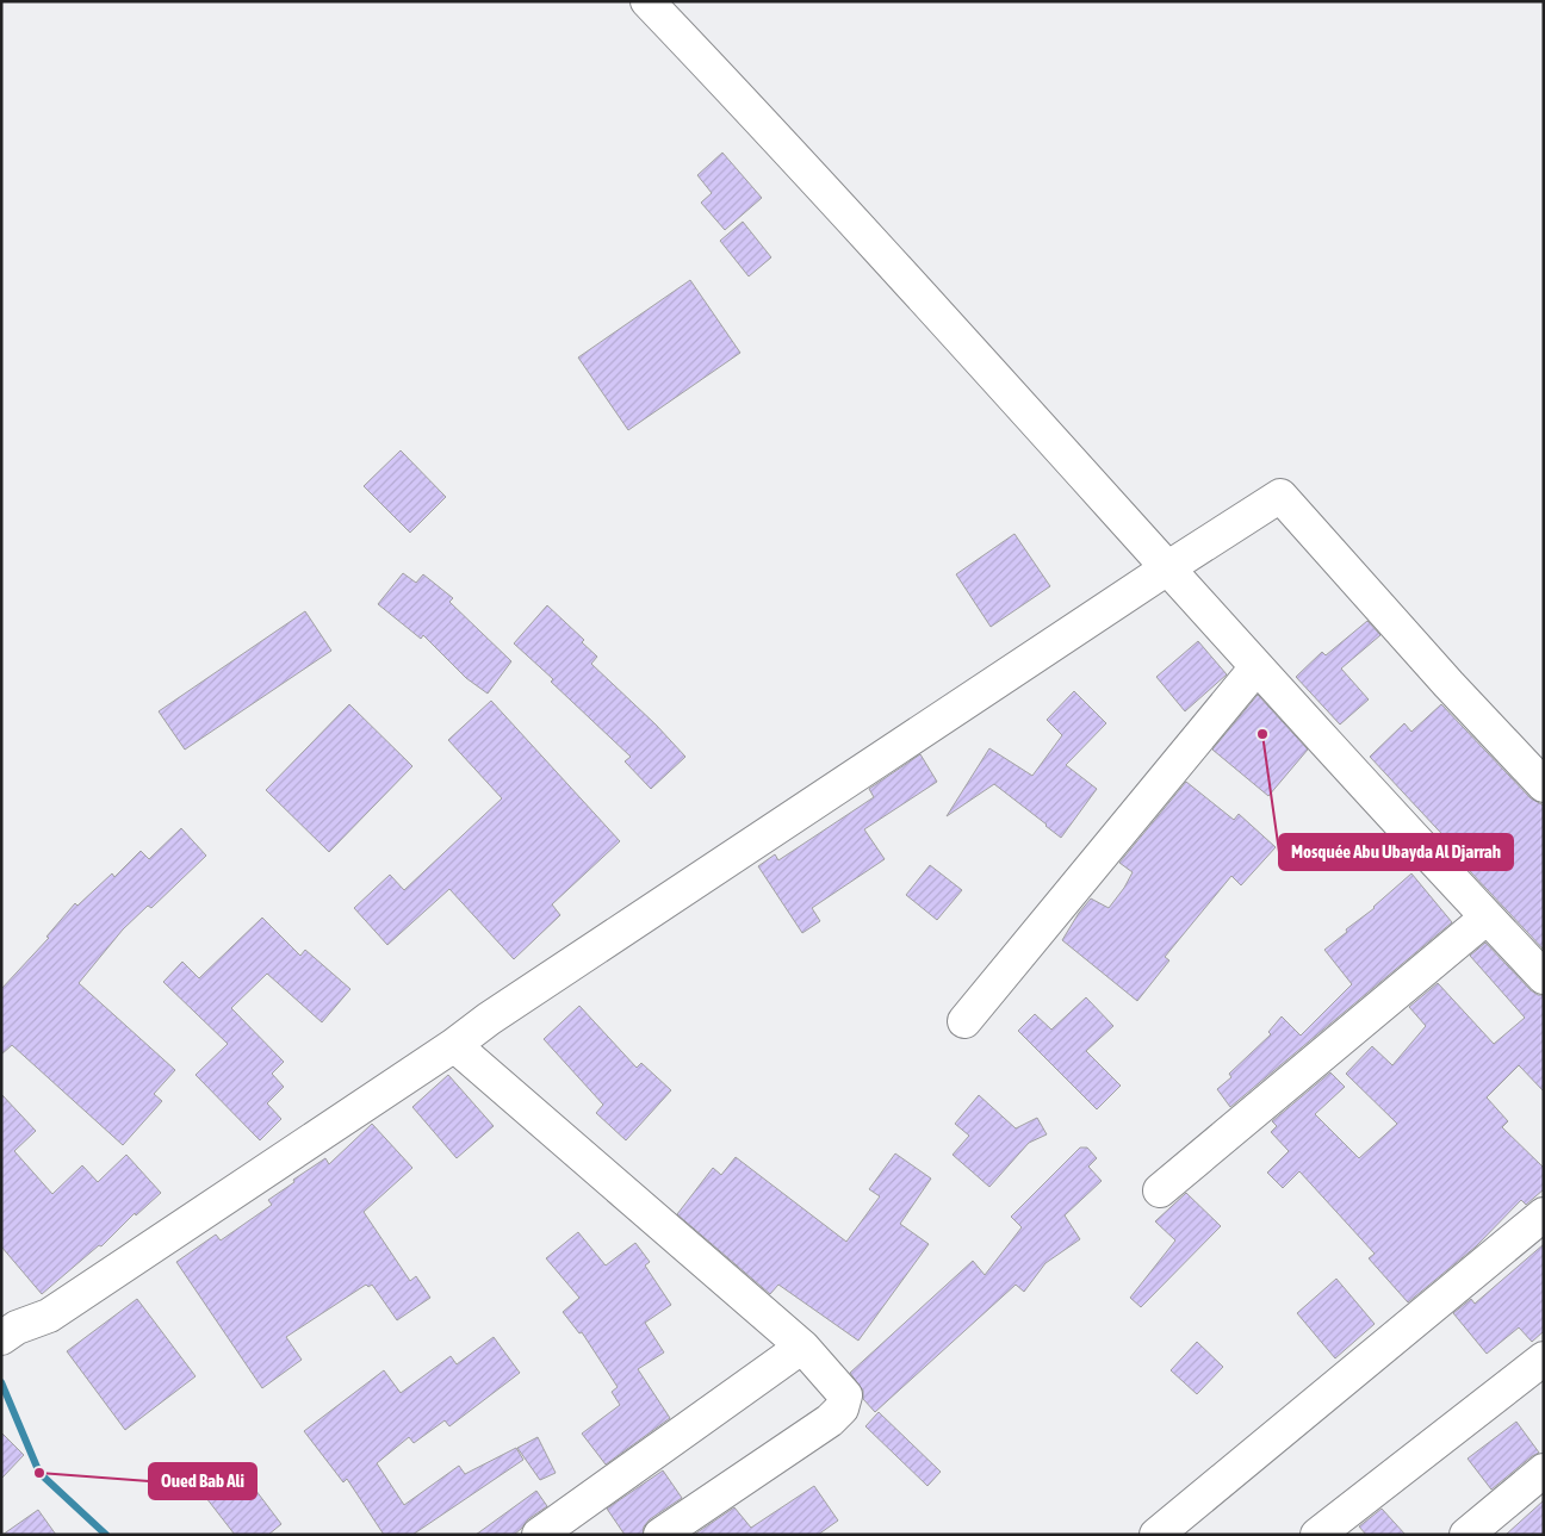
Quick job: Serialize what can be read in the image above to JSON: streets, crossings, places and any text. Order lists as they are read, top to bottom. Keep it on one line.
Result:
{"places":["Mosquée Abu Ubayda Al Djarrah","Oued Bab Ali"]}
